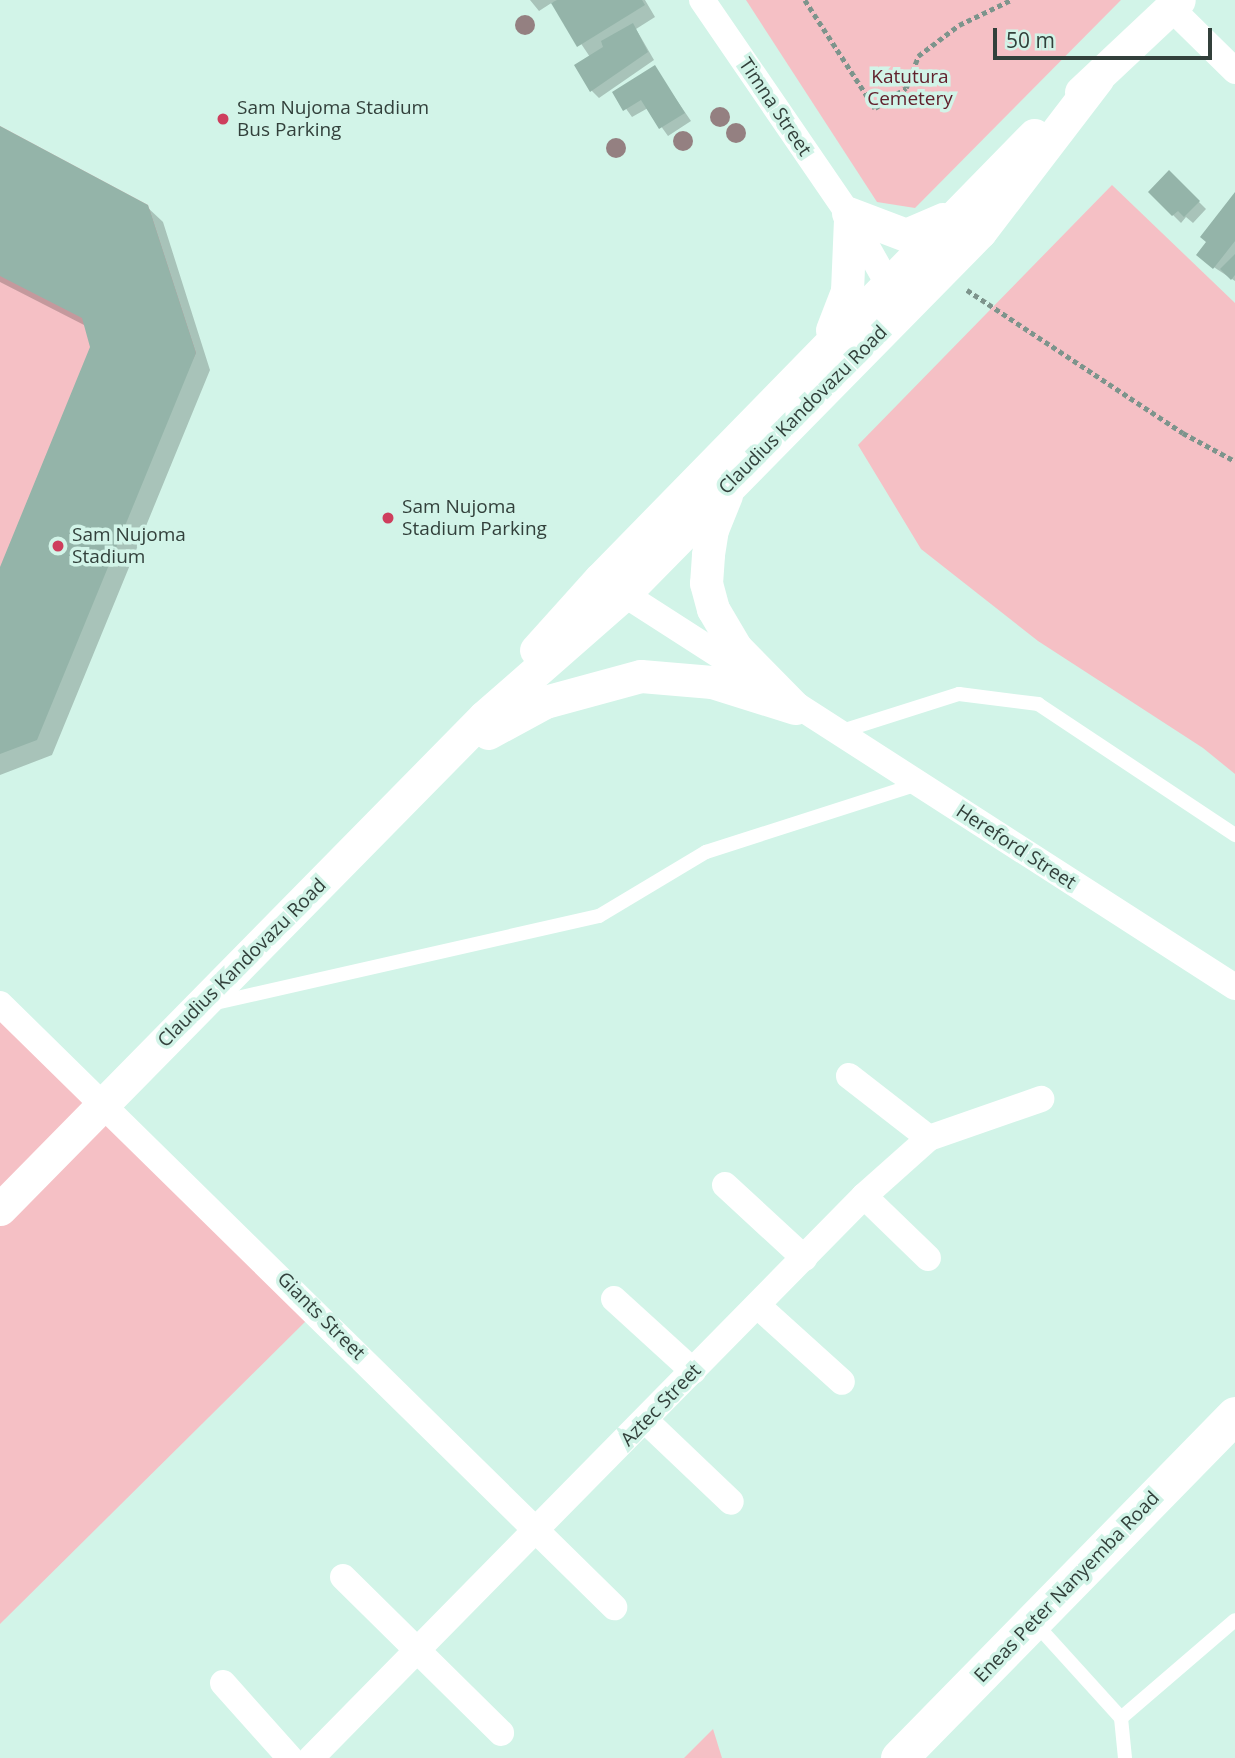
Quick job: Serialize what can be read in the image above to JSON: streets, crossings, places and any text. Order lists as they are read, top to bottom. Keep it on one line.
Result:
{"streets":{"main road":["Eneas Peter Nanyemba Road"],"street":["Timna Street","Claudius Kandovazu Road","Hereford Street","Giants Street","Aztec Street"]},"crossings":[["Timna Street","Claudius Kandovazu Road"],["Claudius Kandovazu Road","Hereford Street"],["Claudius Kandovazu Road","Giants Street"],["Giants Street","Aztec Street"]],"parks":["Katutura Cemetery"],"places":["Sam Nujoma Stadium Bus Parking","Sam Nujoma Stadium Parking","Sam Nujoma Stadium"],"scale_bar":"50 m"}
